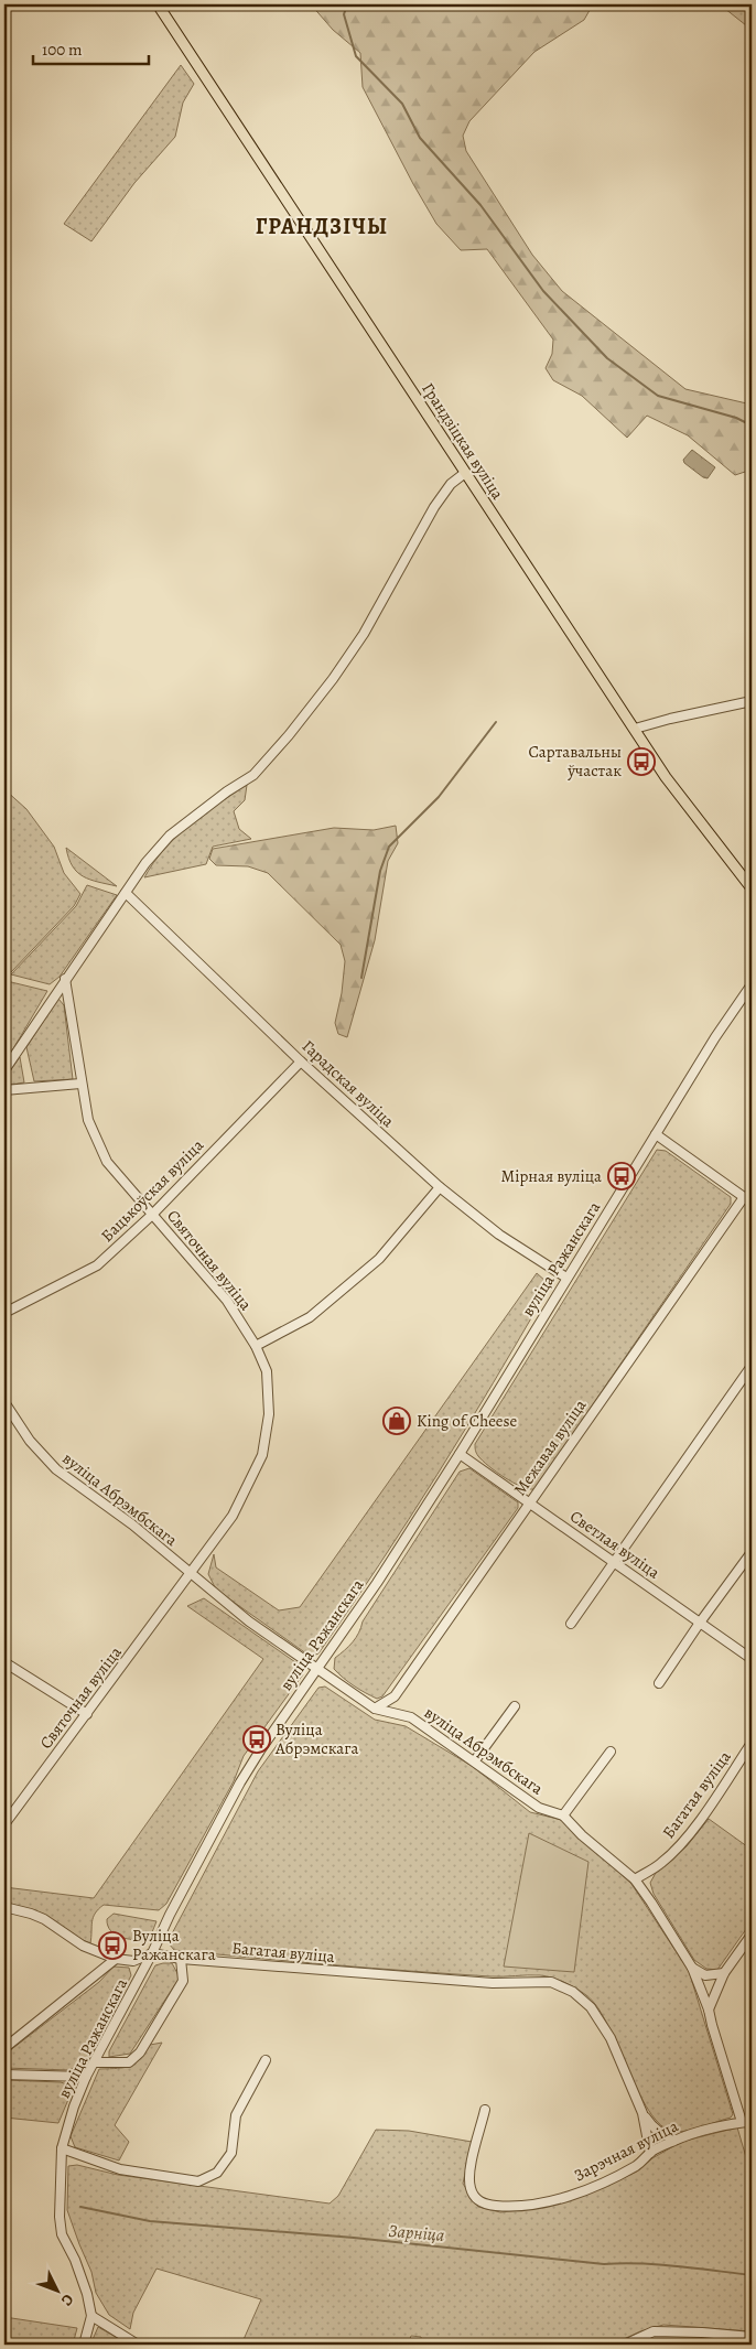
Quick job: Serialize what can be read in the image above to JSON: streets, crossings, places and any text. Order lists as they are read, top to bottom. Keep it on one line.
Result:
{"streets":{"main road":["Грандзіцкая вуліца"],"street":["Гарадская вуліца","Бацькоўская вуліца","вуліца Ражанскага","Святочная вуліца","Межавая вуліца","вуліца Абрэмбскага","Светлая вуліца","Багатая вуліца","Зарэчная вуліца"]},"crossings":[["Гарадская вуліца","Бацькоўская вуліца"],["Гарадская вуліца","вуліца Ражанскага"],["Бацькоўская вуліца","Святочная вуліца"],["вуліца Ражанскага","вуліца Абрэмбскага"],["вуліца Ражанскага","Светлая вуліца"],["вуліца Ражанскага","Багатая вуліца"],["Святочная вуліца","вуліца Абрэмбскага"],["Межавая вуліца","вуліца Абрэмбскага"],["Межавая вуліца","Светлая вуліца"],["вуліца Абрэмбскага","Багатая вуліца"],["вуліца Абрэмбскага","Зарэчная вуліца"]],"districts":["ГРАНДЗІЧЫ"],"water":["Зарніца"],"places":{"bus stop":["Сартавальны ўчастак","Мірная вуліца","Вуліца Абрэмскага","Вуліца Ражанскага"],"shop":["King of Cheese"]},"scale_bar":"100 m","north":"bottom right"}
